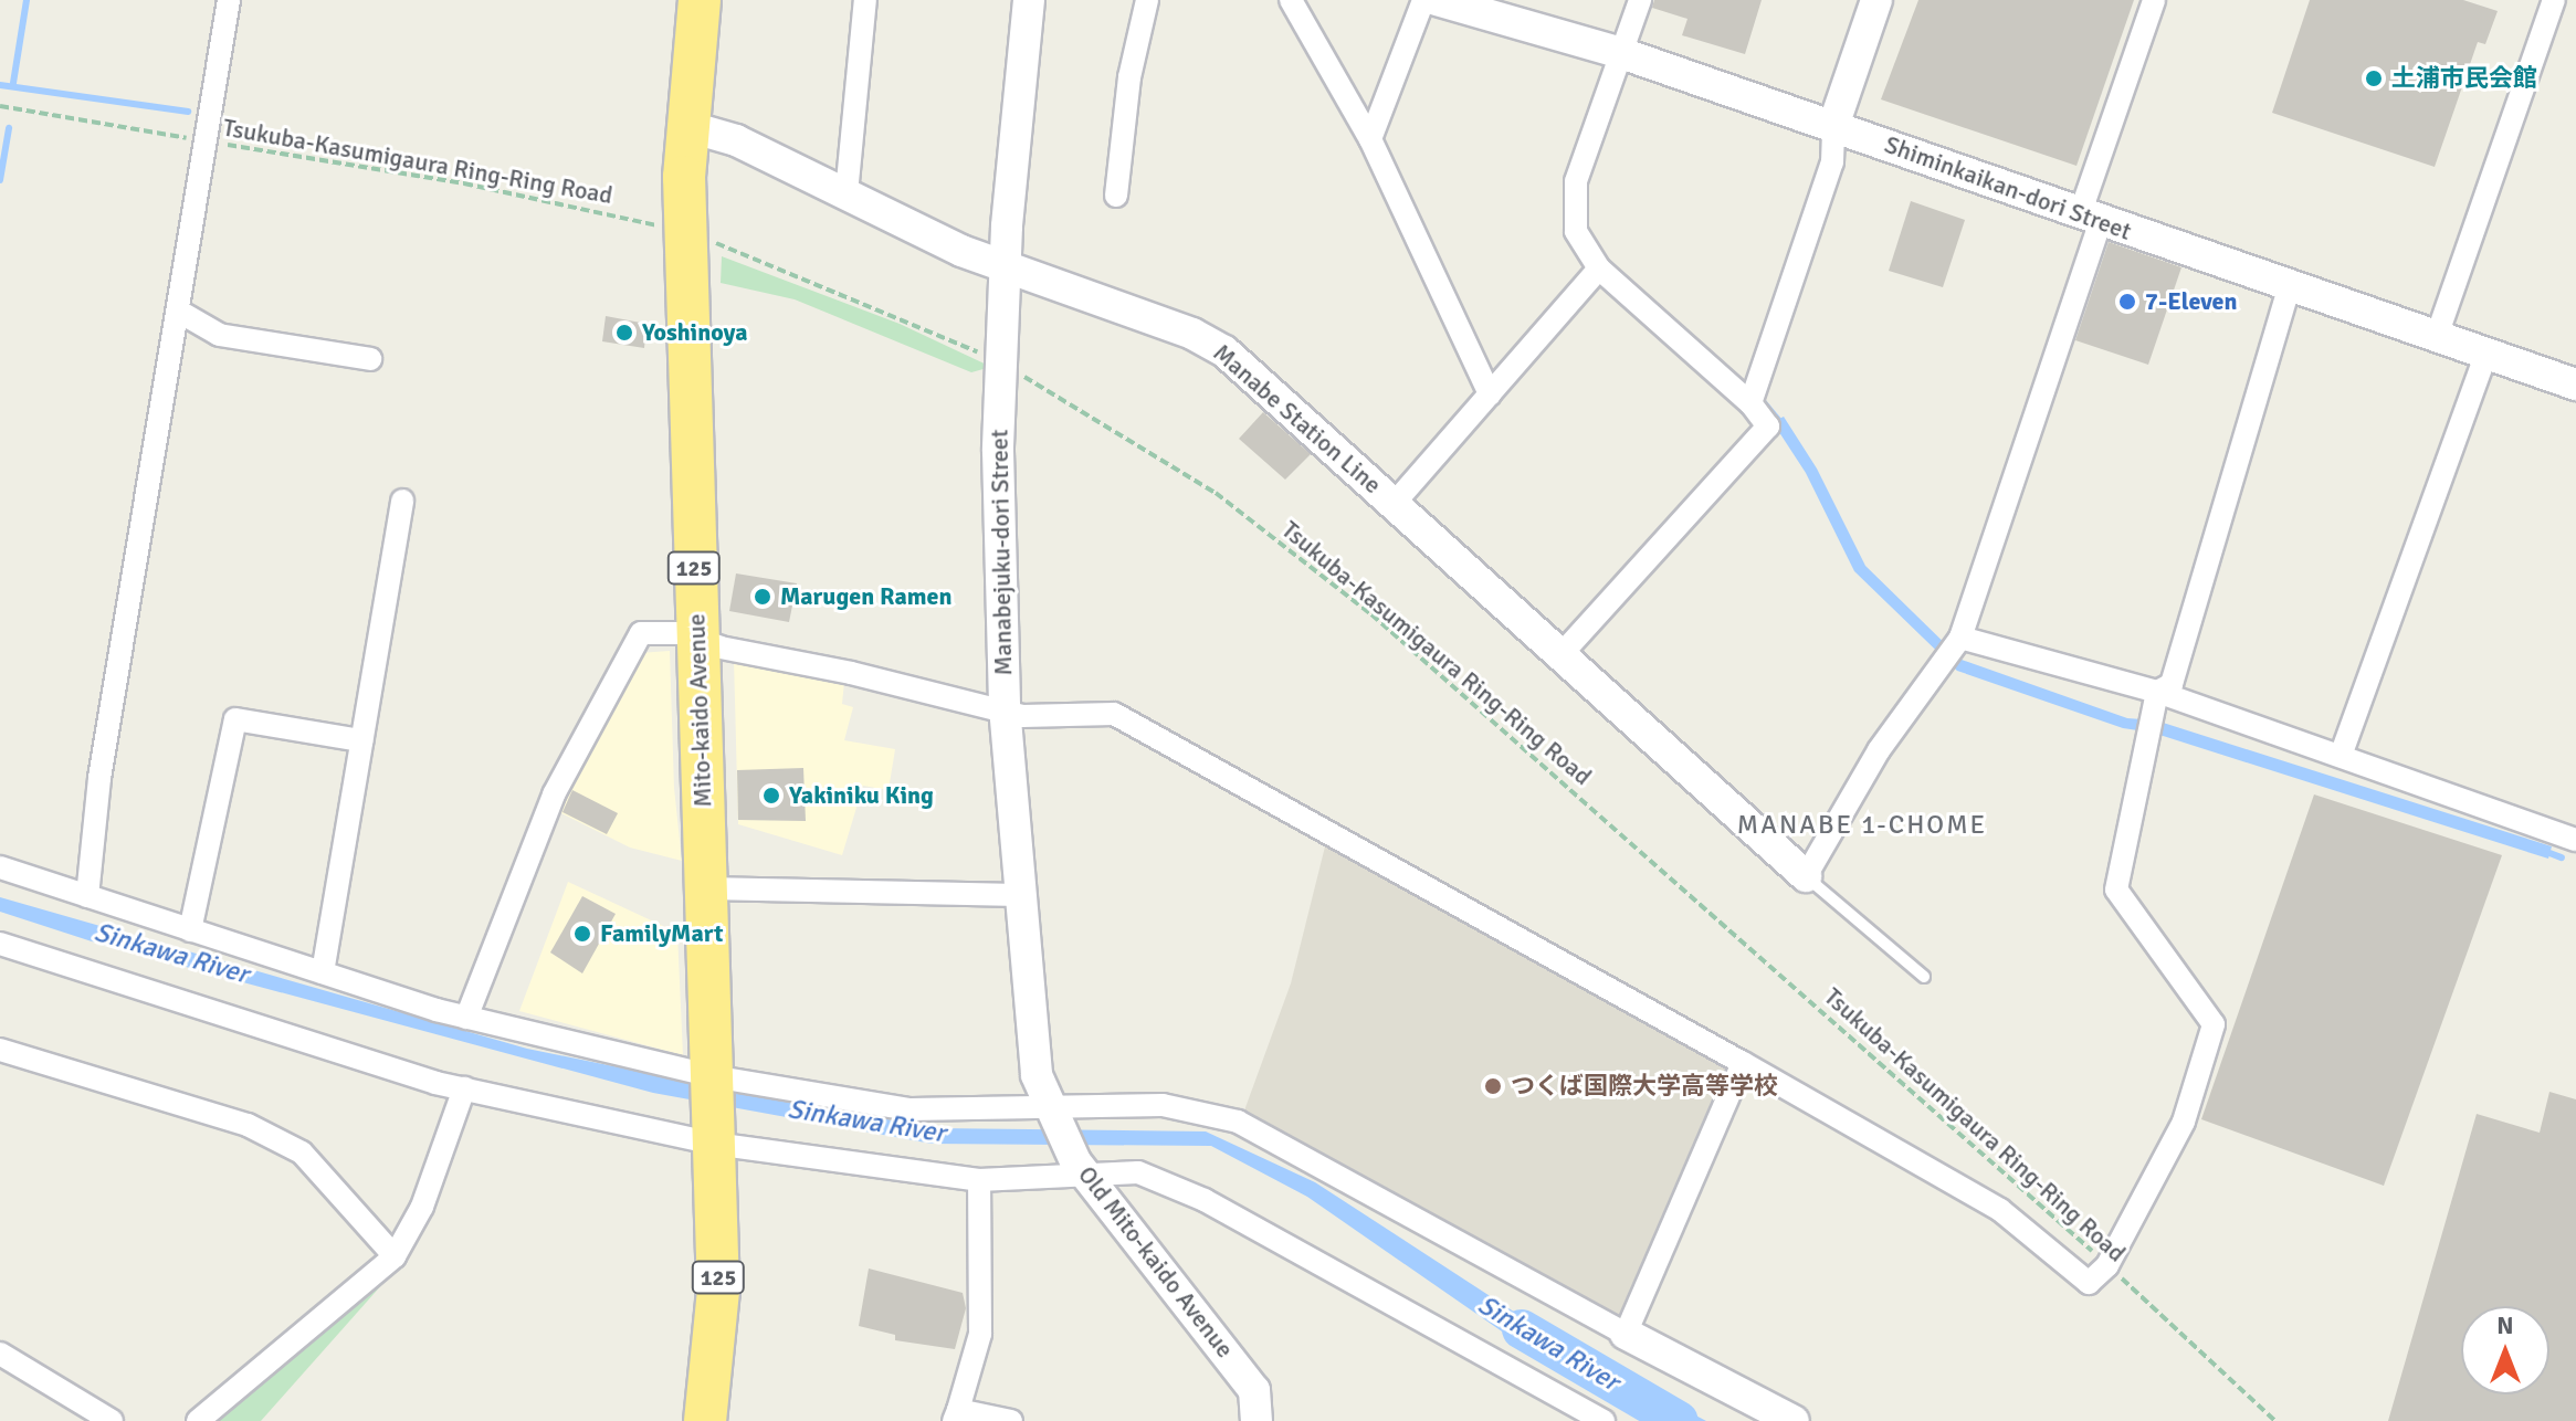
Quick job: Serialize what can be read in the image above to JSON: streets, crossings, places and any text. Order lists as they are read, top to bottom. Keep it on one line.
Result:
{"streets":{"highway":["125","Mito-kaido Avenue"],"street":["Shiminkaikan-dori Street","Manabe Station Line","Manabejuku-dori Street","Old Mito-kaido Avenue"],"path":["Tsukuba-Kasumigaura Ring-Ring Road"]},"crossings":[["Tsukuba-Kasumigaura Ring-Ring Road","Manabejuku-dori Street"],["Tsukuba-Kasumigaura Ring-Ring Road","Mito-kaido Avenue"],["Manabe Station Line","Manabejuku-dori Street"],["Manabe Station Line","Mito-kaido Avenue"],["Manabejuku-dori Street","Old Mito-kaido Avenue"]],"districts":["MANABE 1-CHOME"],"water":["Sinkawa River"],"places":["土浦市民会館","7-Eleven","Yoshinoya","Marugen Ramen","Yakiniku King","FamilyMart","つくば国際大学高等学校"],"north":"top"}
